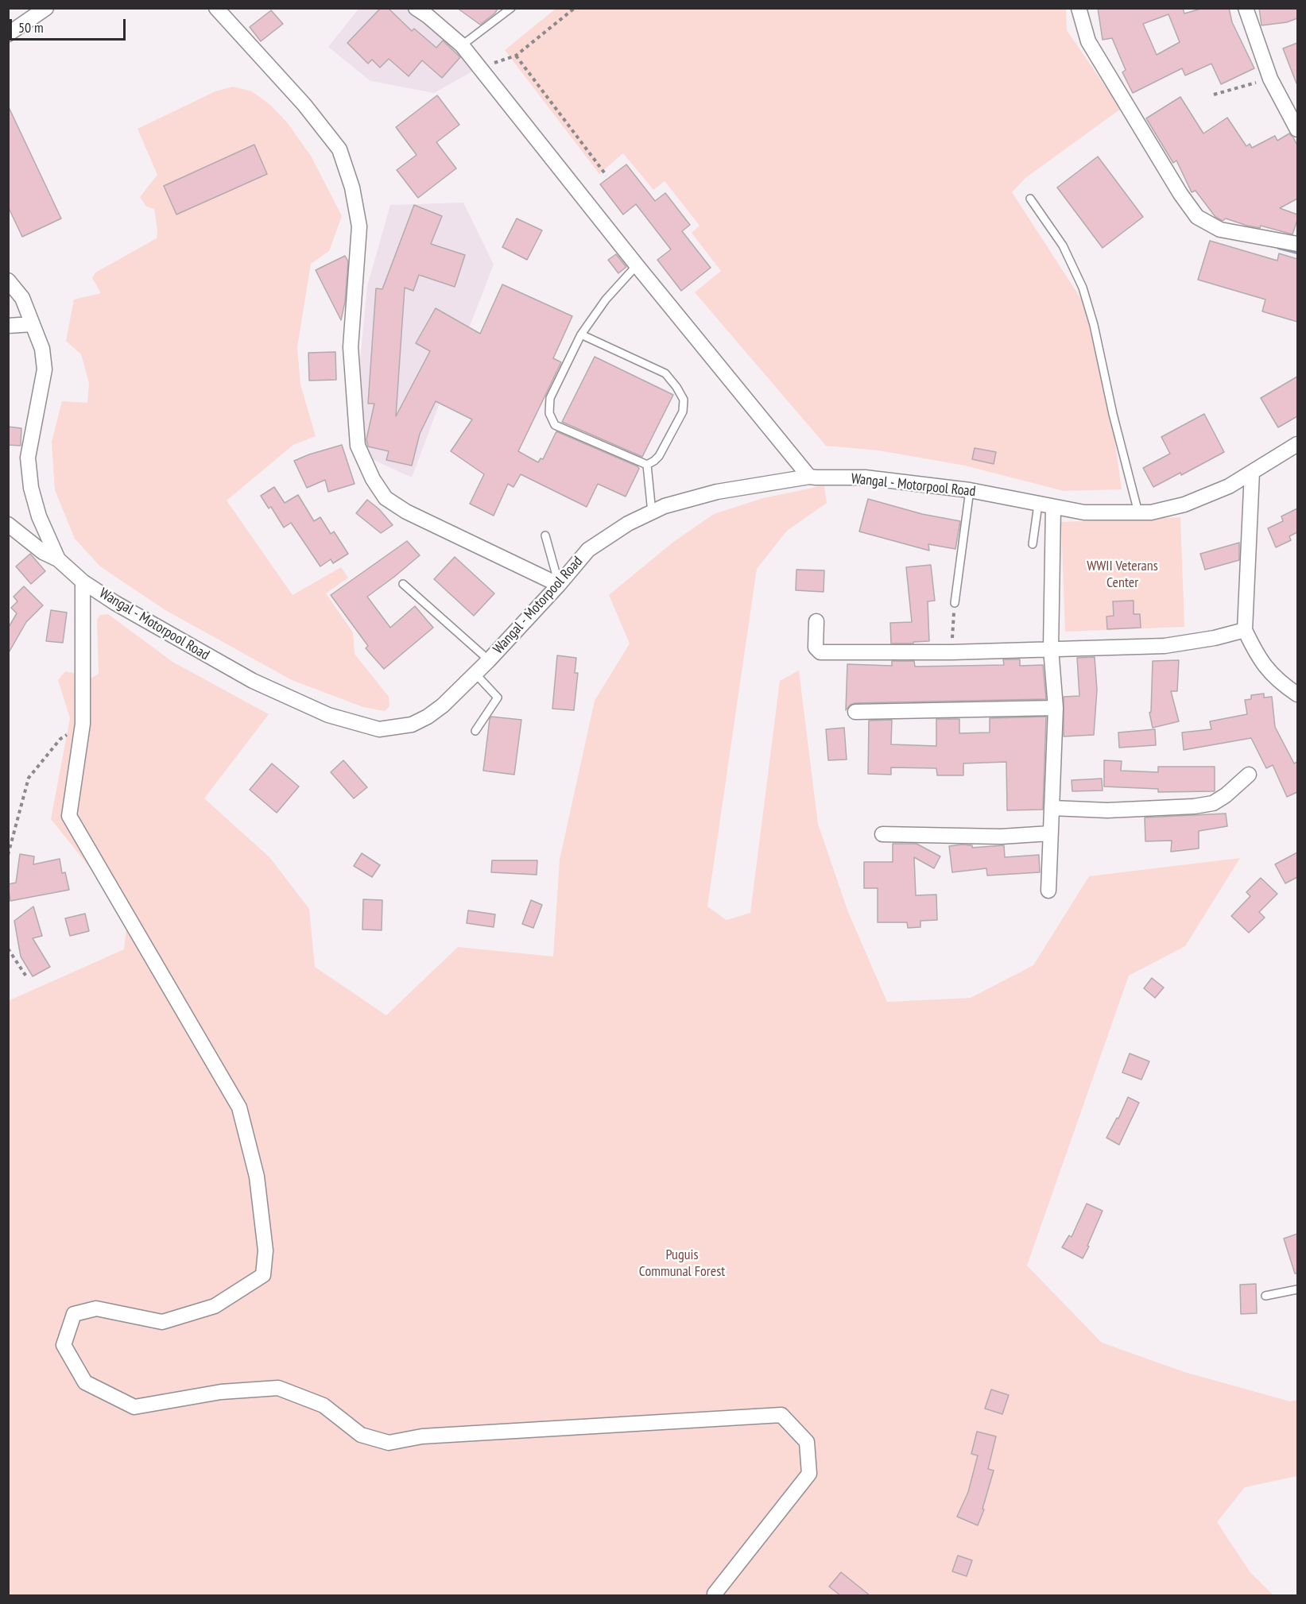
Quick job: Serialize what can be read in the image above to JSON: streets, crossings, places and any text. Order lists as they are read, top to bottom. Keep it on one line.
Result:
{"streets":{"street":["Wangal - Motorpool Road"]},"parks":["WWII Veterans Center","Puguis Communal Forest"],"scale_bar":"50 m"}
